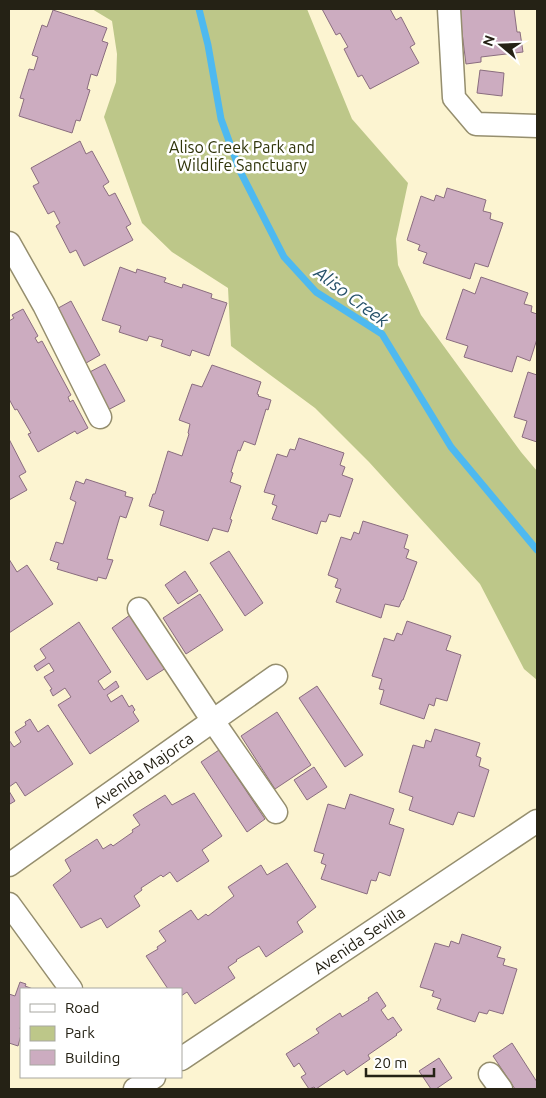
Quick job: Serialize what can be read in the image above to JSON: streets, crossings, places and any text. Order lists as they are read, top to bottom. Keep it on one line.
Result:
{"streets":{"street":["Avenida Majorca","Avenida Sevilla"]},"water":["Aliso Creek"],"parks":["Aliso Creek Park and Wildlife Sanctuary"],"legend":["Road","Park","Building"],"scale_bar":"20 m","north":"left"}
